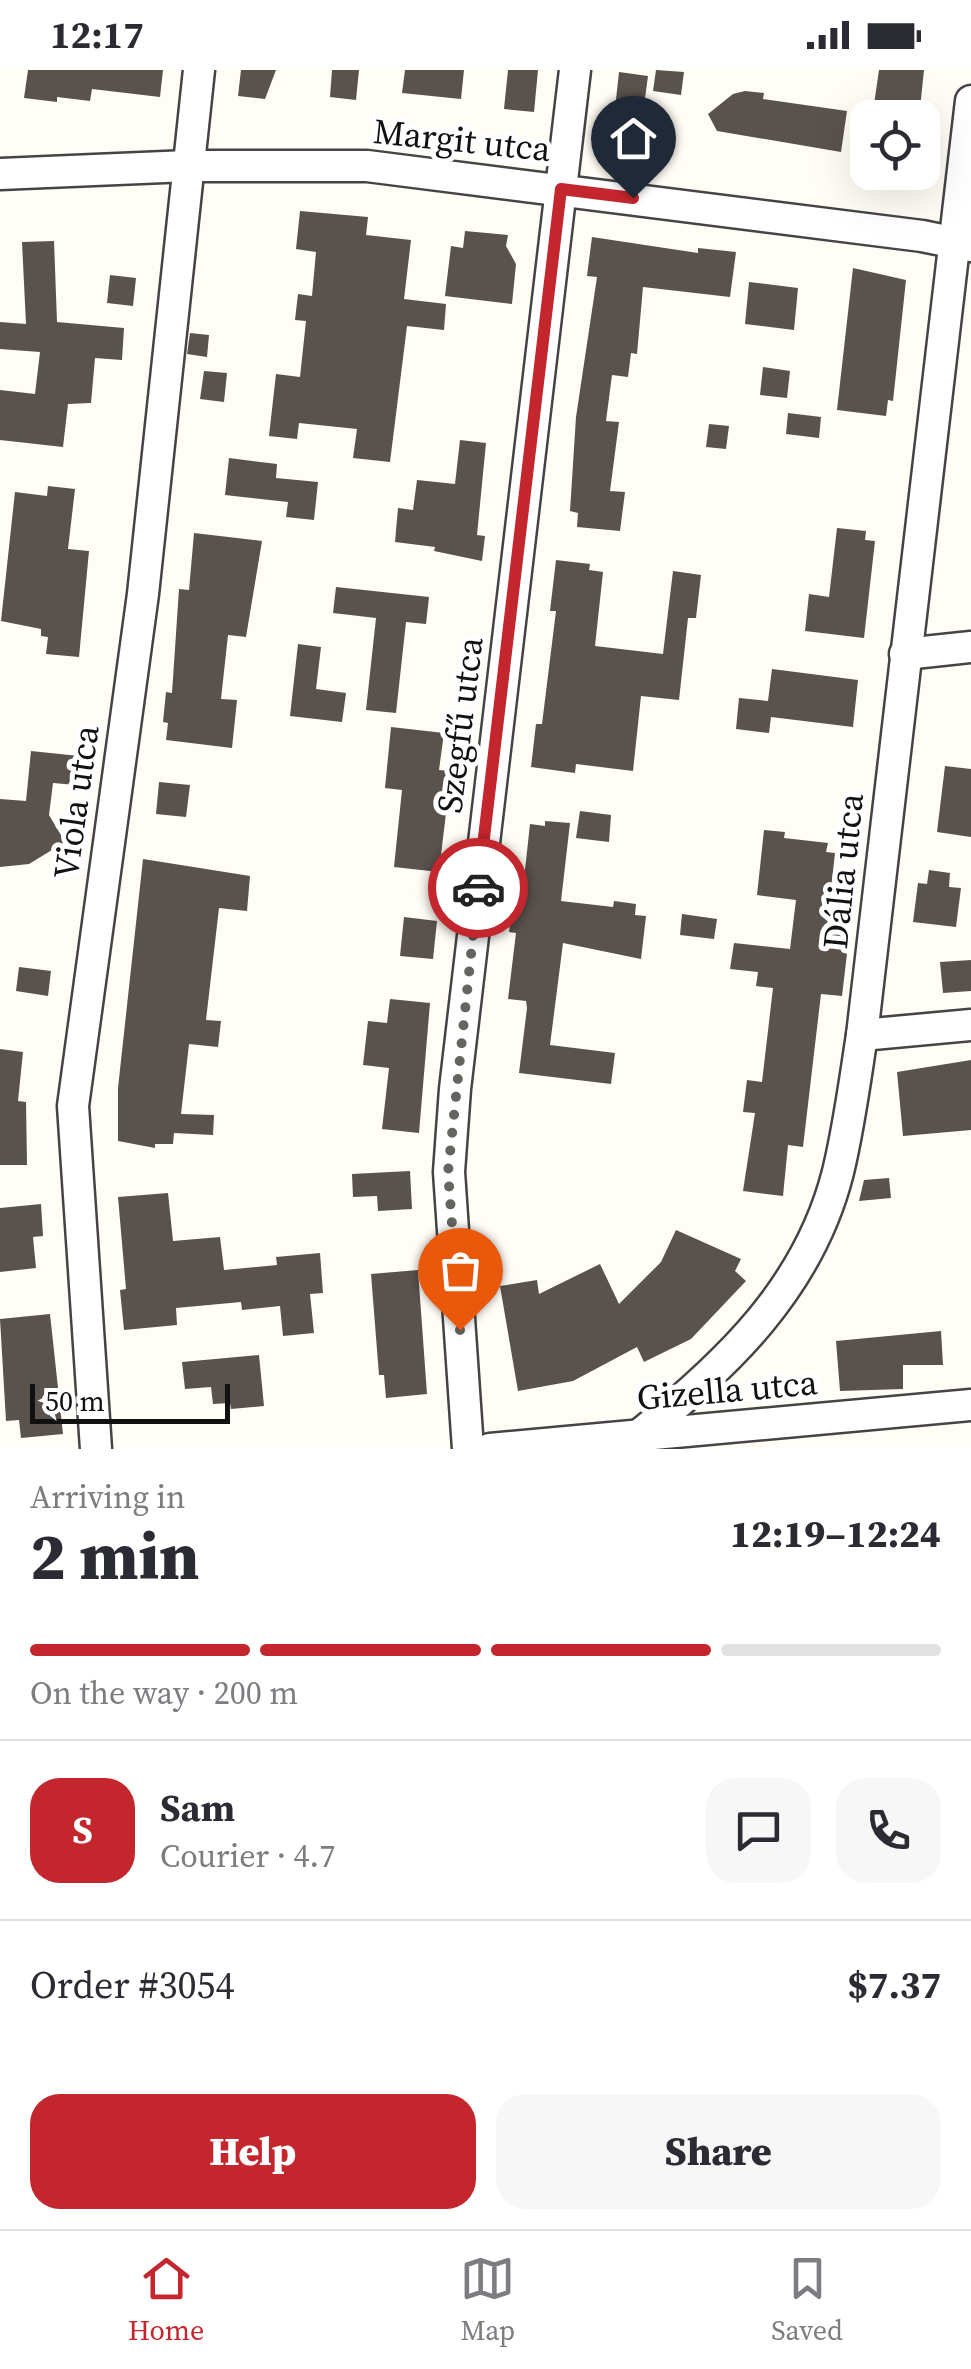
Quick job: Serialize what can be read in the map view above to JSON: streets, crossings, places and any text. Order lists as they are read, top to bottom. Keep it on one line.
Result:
{"streets":{"street":["Margit utca","Szegfű utca","Viola utca","Dália utca","Gizella utca"]},"crossings":[["Margit utca","Szegfű utca"],["Margit utca","Viola utca"],["Margit utca","Dália utca"],["Dália utca","Gizella utca"]],"scale_bar":"50 m","page":{"status":"12:17","scale":"50 m","heading":["2 min","Arriving in","12:19–12:24"],"panel":["Sam","Courier · 4.7","Order #3054","$7.37"],"bar":"On the way · 200 m","round":"S","buttons":["Help","Share"],"tabs":["Home","Map","Saved"]}}
